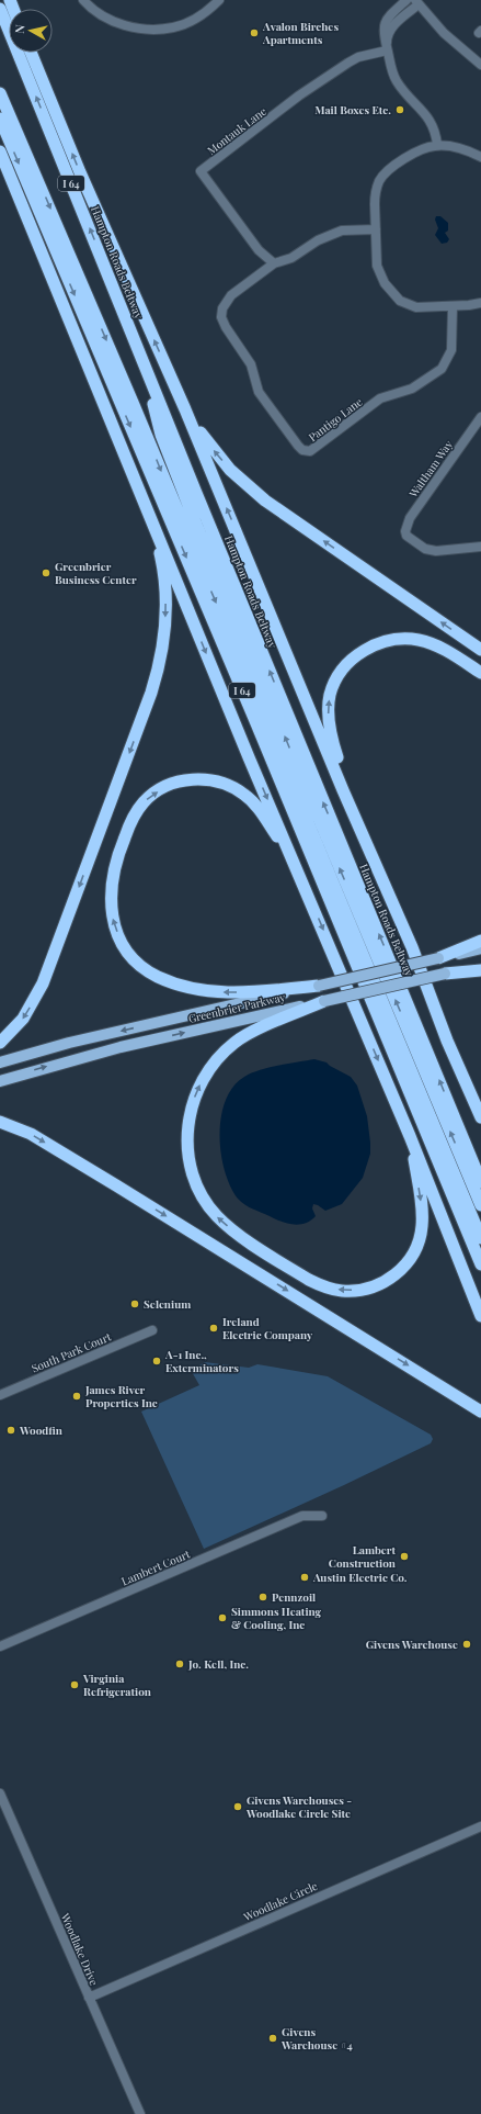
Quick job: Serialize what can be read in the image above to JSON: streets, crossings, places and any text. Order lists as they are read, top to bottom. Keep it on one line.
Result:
{"streets":{"highway":["I 64","Hampton Roads Beltway"],"main road":["Greenbrier Parkway"],"street":["Montauk Lane","Pantigo Lane","Waltham Way","South Park Court","Lambert Court","Woodlake Circle","Woodlake Drive"]},"crossings":[["Montauk Lane","Pantigo Lane"],["Woodlake Circle","Woodlake Drive"]],"places":["Avalon Birches Apartments","Mail Boxes Etc.","Greenbrier Business Center","Selenium","Ireland Electric Company","A-1 Inc., Exterminators","James River Properties Inc","Woodfin","Lambert Construction","Austin Electric Co.","Pennzoil","Simmons Heating & Cooling, Inc","Givens Warehouse","Jo. Kell, Inc.","Virginia Refrigeration","Givens Warehouses - Woodlake Circle Site","Givens Warehouse #4"],"north":"left"}
